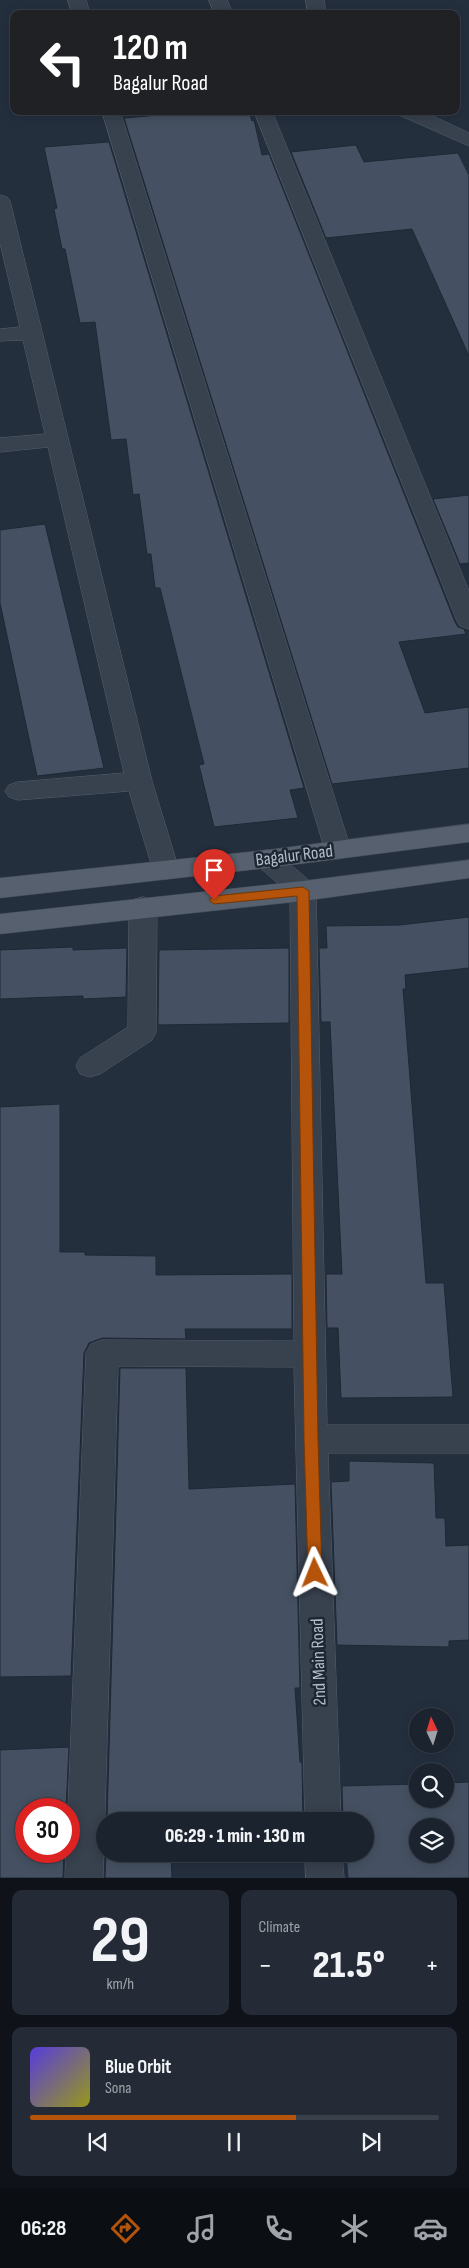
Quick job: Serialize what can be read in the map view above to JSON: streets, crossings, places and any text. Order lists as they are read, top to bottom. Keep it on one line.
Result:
{"streets":{"main road":["Bagalur Road"],"street":["2nd Main Road"]},"crossings":[["Bagalur Road","2nd Main Road"]],"north":"top","page":{"turn":["120 m","Bagalur Road"],"limit":"30","trip":"06:29 · 1 min · 130 m","tile":[["29","km/h"],"Climate"],"heat":["−","21.5°","+"],"song":["Blue Orbit","Sona"],"tabs":"06:28"}}
